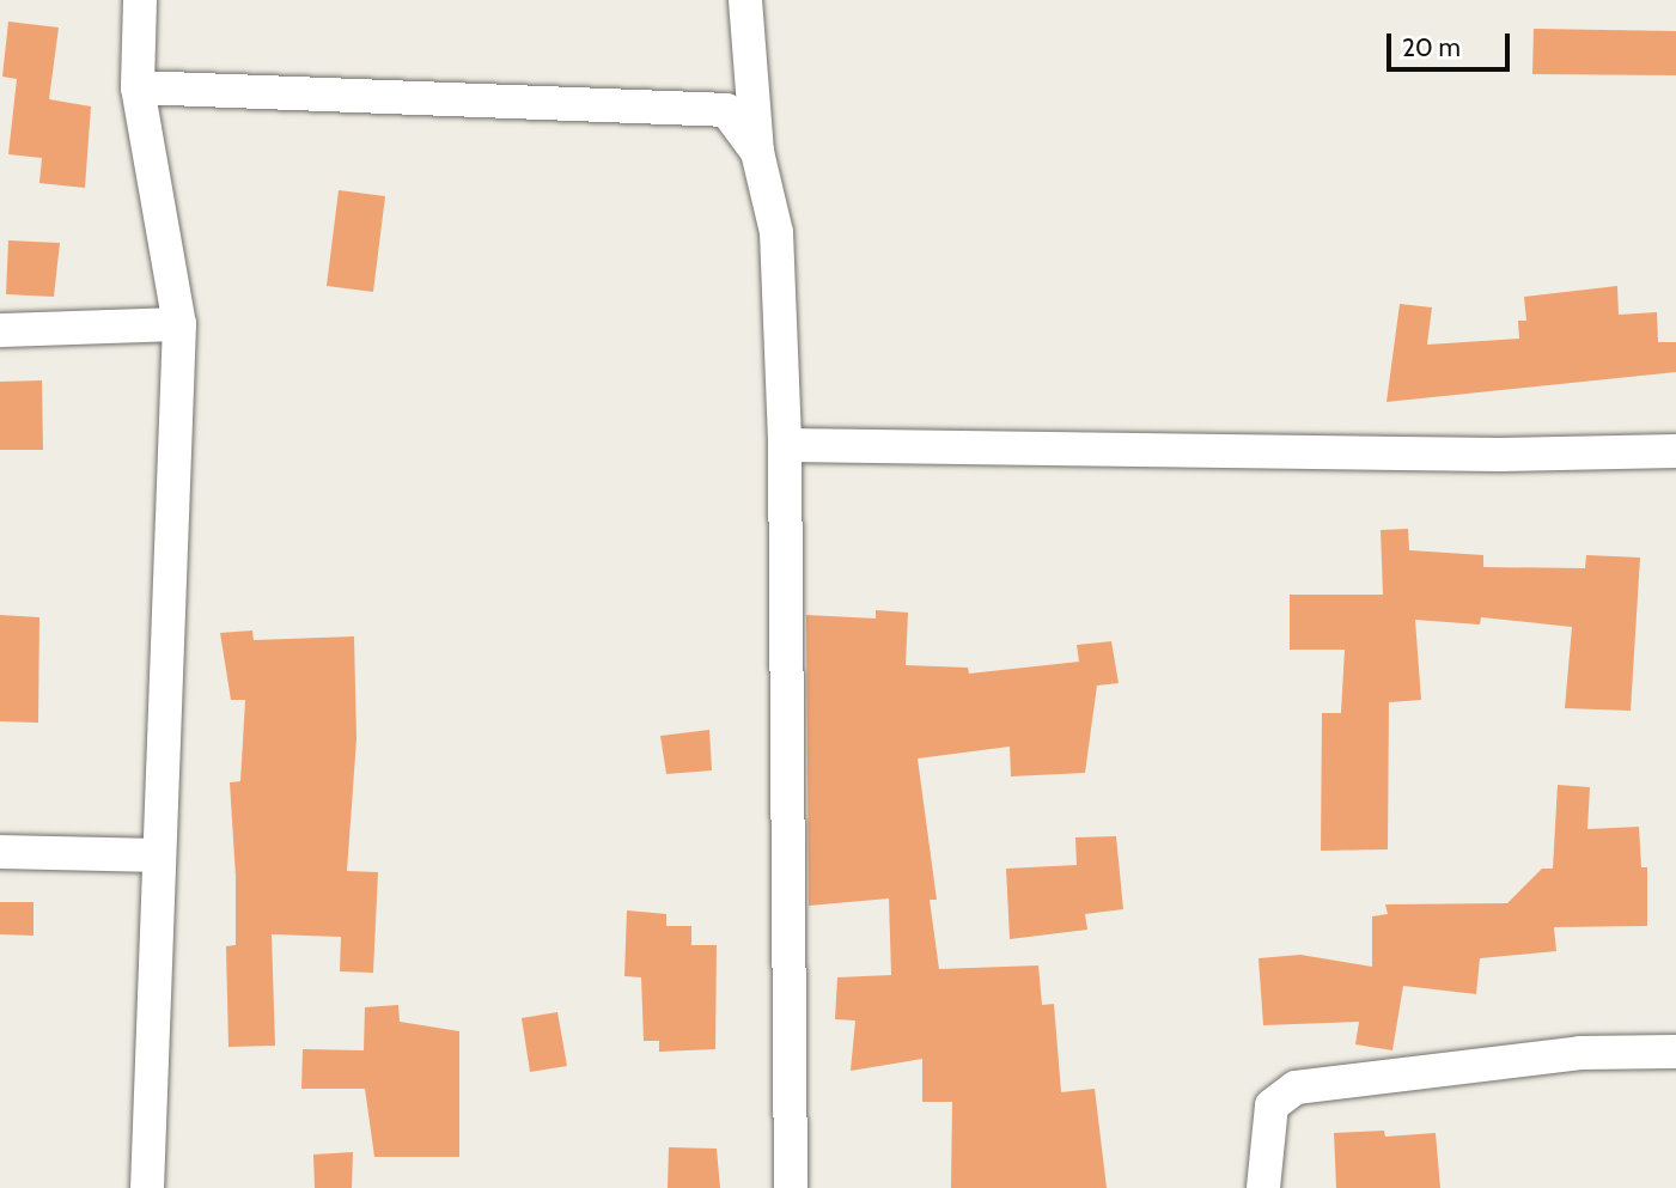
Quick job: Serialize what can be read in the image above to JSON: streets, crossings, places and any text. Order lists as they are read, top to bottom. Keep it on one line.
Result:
{"scale_bar":"20 m"}
